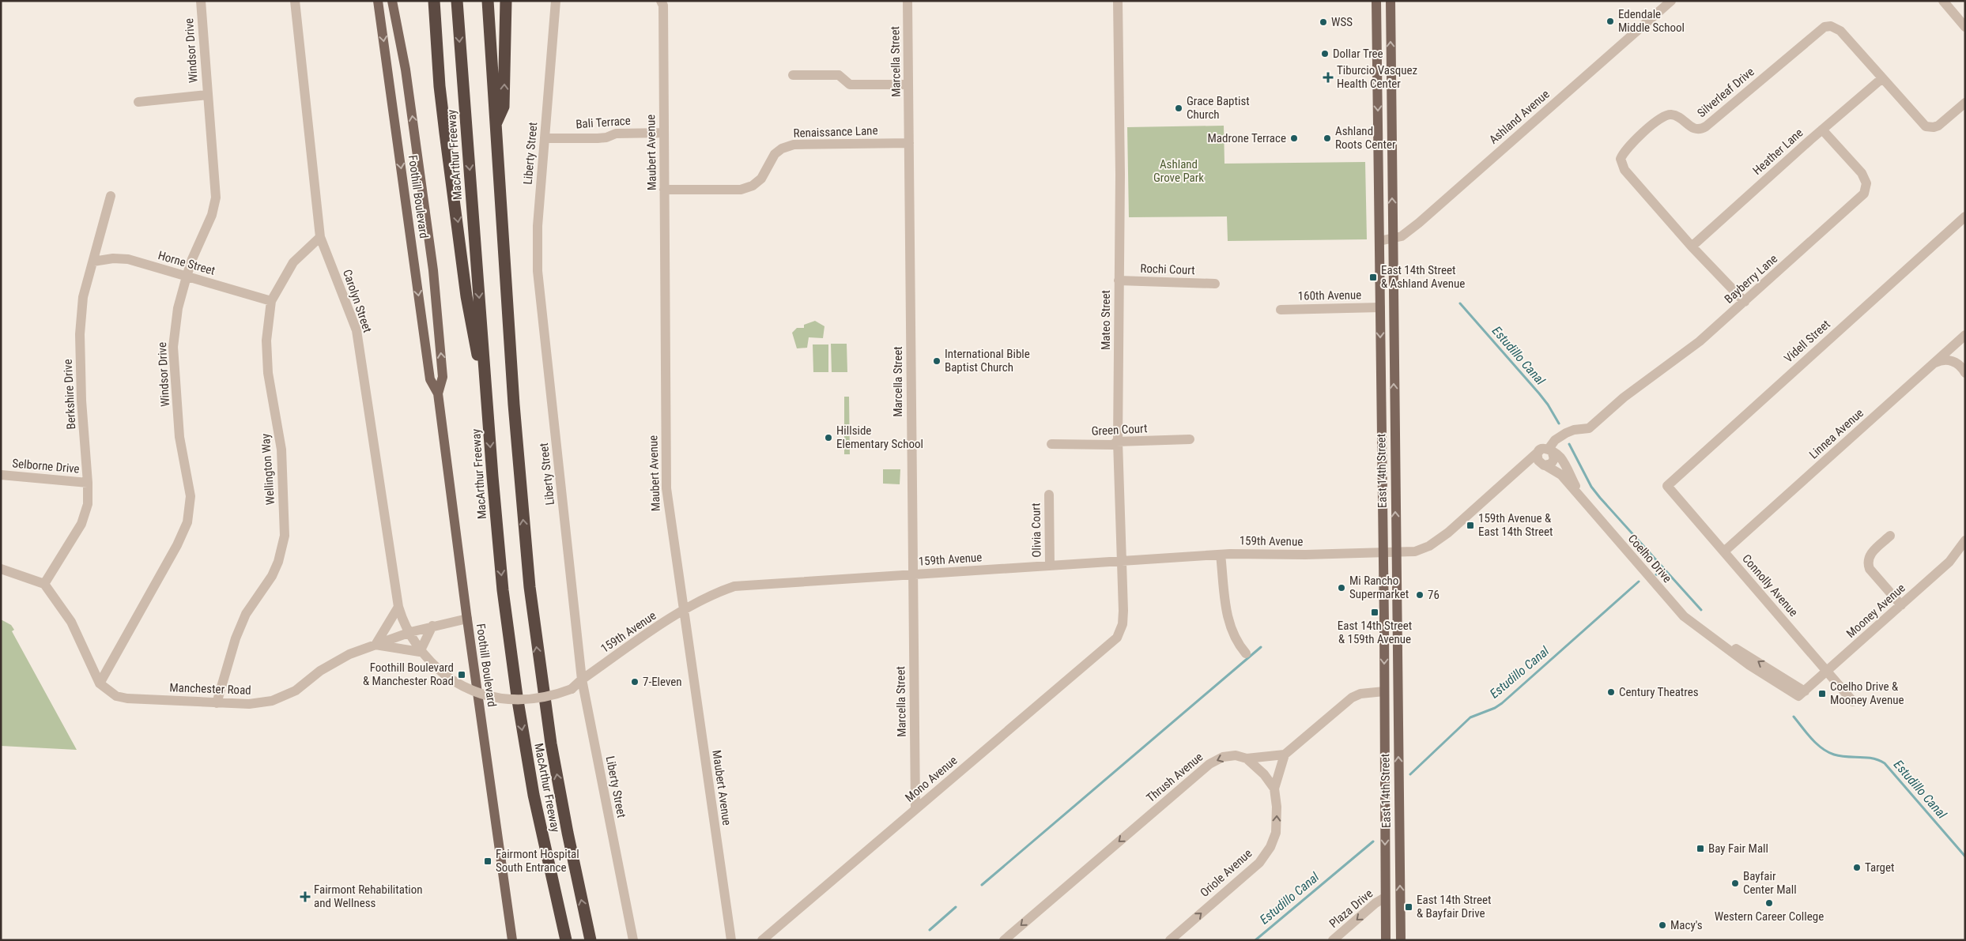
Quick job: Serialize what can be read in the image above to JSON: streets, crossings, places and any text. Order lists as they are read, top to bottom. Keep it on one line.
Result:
{"streets":{"highway":["MacArthur Freeway"],"main road":["Foothill Boulevard","East 14th Street"],"street":["Windsor Drive","Marcella Street","Silverleaf Drive","Ashland Avenue","Bali Terrace","Renaissance Lane","Heather Lane","Maubert Avenue","Liberty Street","Horne Street","Rochi Court","Bayberry Lane","160th Avenue","Carolyn Street","Mateo Street","Videll Street","Berkshire Drive","Green Court","Linnea Avenue","Selborne Drive","Wellington Way","Olivia Court","159th Avenue","Coelho Drive","Connolly Avenue","Mooney Avenue","Manchester Road","Thrush Avenue","Mono Avenue","Oriole Avenue","Plaza Drive"]},"crossings":[["Windsor Drive","Horne Street"],["Windsor Drive","Manchester Road"],["Marcella Street","Renaissance Lane"],["Marcella Street","159th Avenue"],["Marcella Street","Mono Avenue"],["Silverleaf Drive","Heather Lane"],["Silverleaf Drive","Bayberry Lane"],["Ashland Avenue","East 14th Street"],["Bali Terrace","Maubert Avenue"],["Bali Terrace","Liberty Street"],["Renaissance Lane","Maubert Avenue"],["Heather Lane","Bayberry Lane"],["Maubert Avenue","159th Avenue"],["Liberty Street","159th Avenue"],["Foothill Boulevard","Manchester Road"],["Horne Street","Berkshire Drive"],["Horne Street","Wellington Way"],["Rochi Court","Mateo Street"],["Bayberry Lane","159th Avenue"],["160th Avenue","East 14th Street"],["Carolyn Street","Wellington Way"],["Carolyn Street","159th Avenue"],["Carolyn Street","Manchester Road"],["Mateo Street","Green Court"],["Mateo Street","159th Avenue"],["Mateo Street","Mono Avenue"],["Videll Street","Connolly Avenue"],["Berkshire Drive","Selborne Drive"],["Berkshire Drive","Manchester Road"],["Linnea Avenue","Connolly Avenue"],["Wellington Way","Manchester Road"],["East 14th Street","159th Avenue"],["East 14th Street","Plaza Drive"],["Olivia Court","159th Avenue"],["159th Avenue","Coelho Drive"],["159th Avenue","Manchester Road"],["Coelho Drive","Mooney Avenue"],["Connolly Avenue","Mooney Avenue"],["Thrush Avenue","Oriole Avenue"]],"one_way":["Thrush Avenue","Oriole Avenue","Plaza Drive"],"water":["Estudillo Canal"],"parks":["Ashland Grove Park"],"places":{"other":["Edendale Middle School","WSS","Dollar Tree","Grace Baptist Church","Madrone Terrace","Ashland Roots Center","International Bible Baptist Church","Hillside Elementary School","Mi Rancho Supermarket","76","7-Eleven","Century Theatres","Target","Bayfair Center Mall","Western Career College","Macy's"],"health":["Tiburcio Vasquez Health Center","Fairmont Rehabilitation and Wellness"],"transit":["East 14th Street & Ashland Avenue","159th Avenue & East 14th Street","East 14th Street & 159th Avenue","Foothill Boulevard & Manchester Road","Coelho Drive & Mooney Avenue","Bay Fair Mall","Fairmont Hospital South Entrance","East 14th Street & Bayfair Drive"]}}
